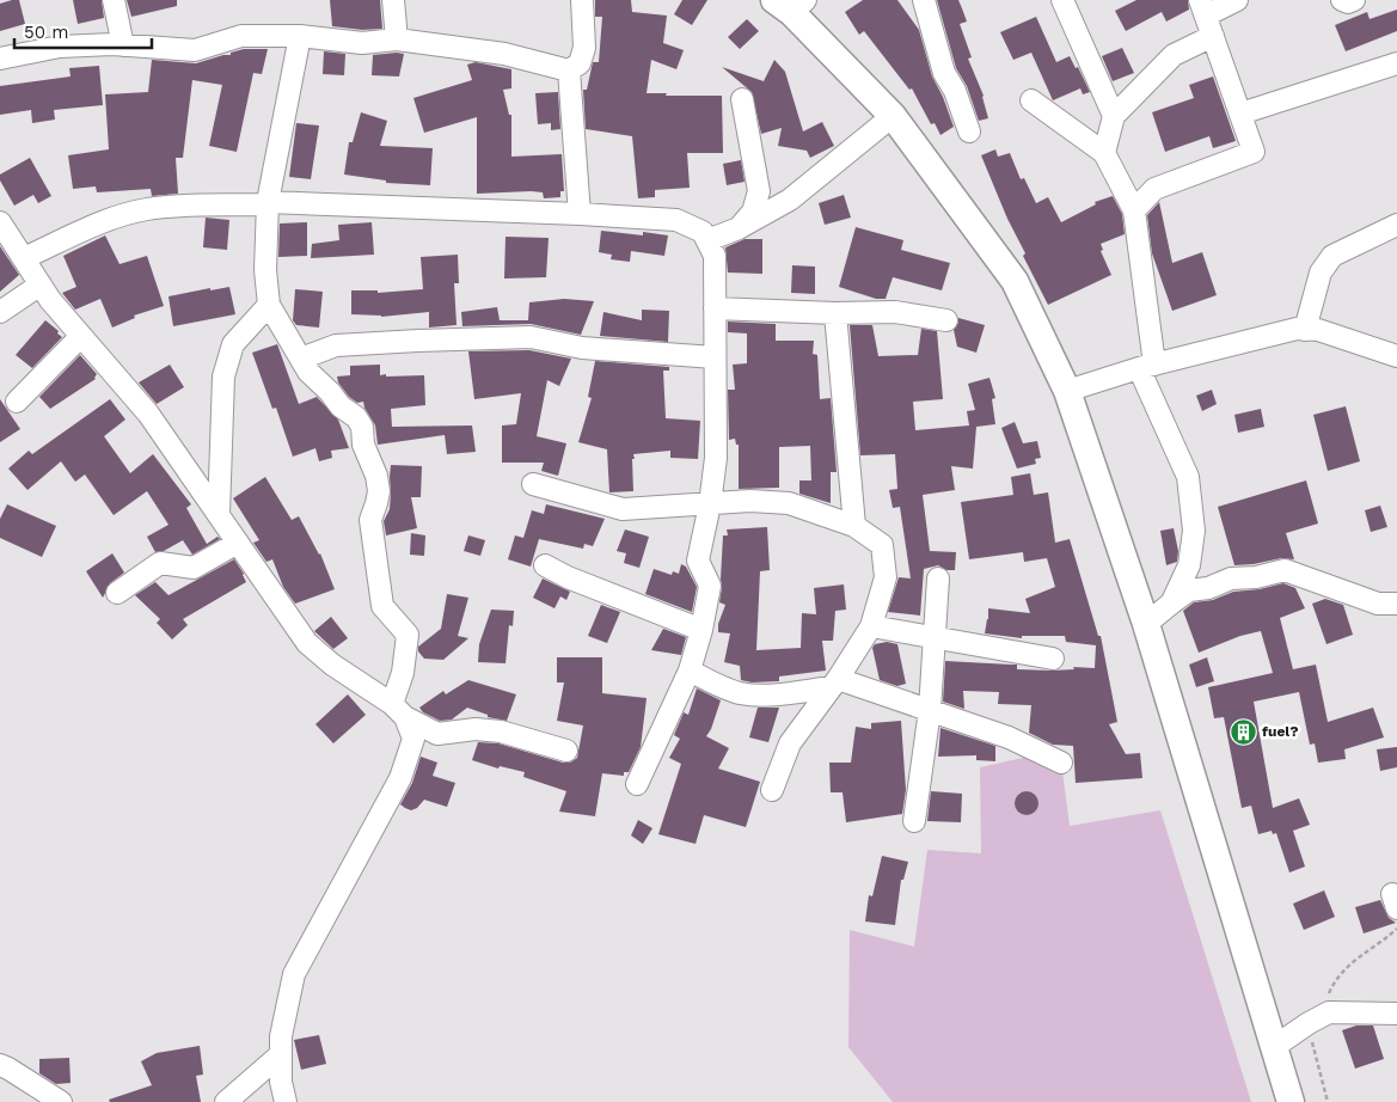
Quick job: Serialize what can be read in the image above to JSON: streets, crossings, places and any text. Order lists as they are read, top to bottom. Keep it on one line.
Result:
{"places":{"building":["fuel?"]},"scale_bar":"50 m"}
